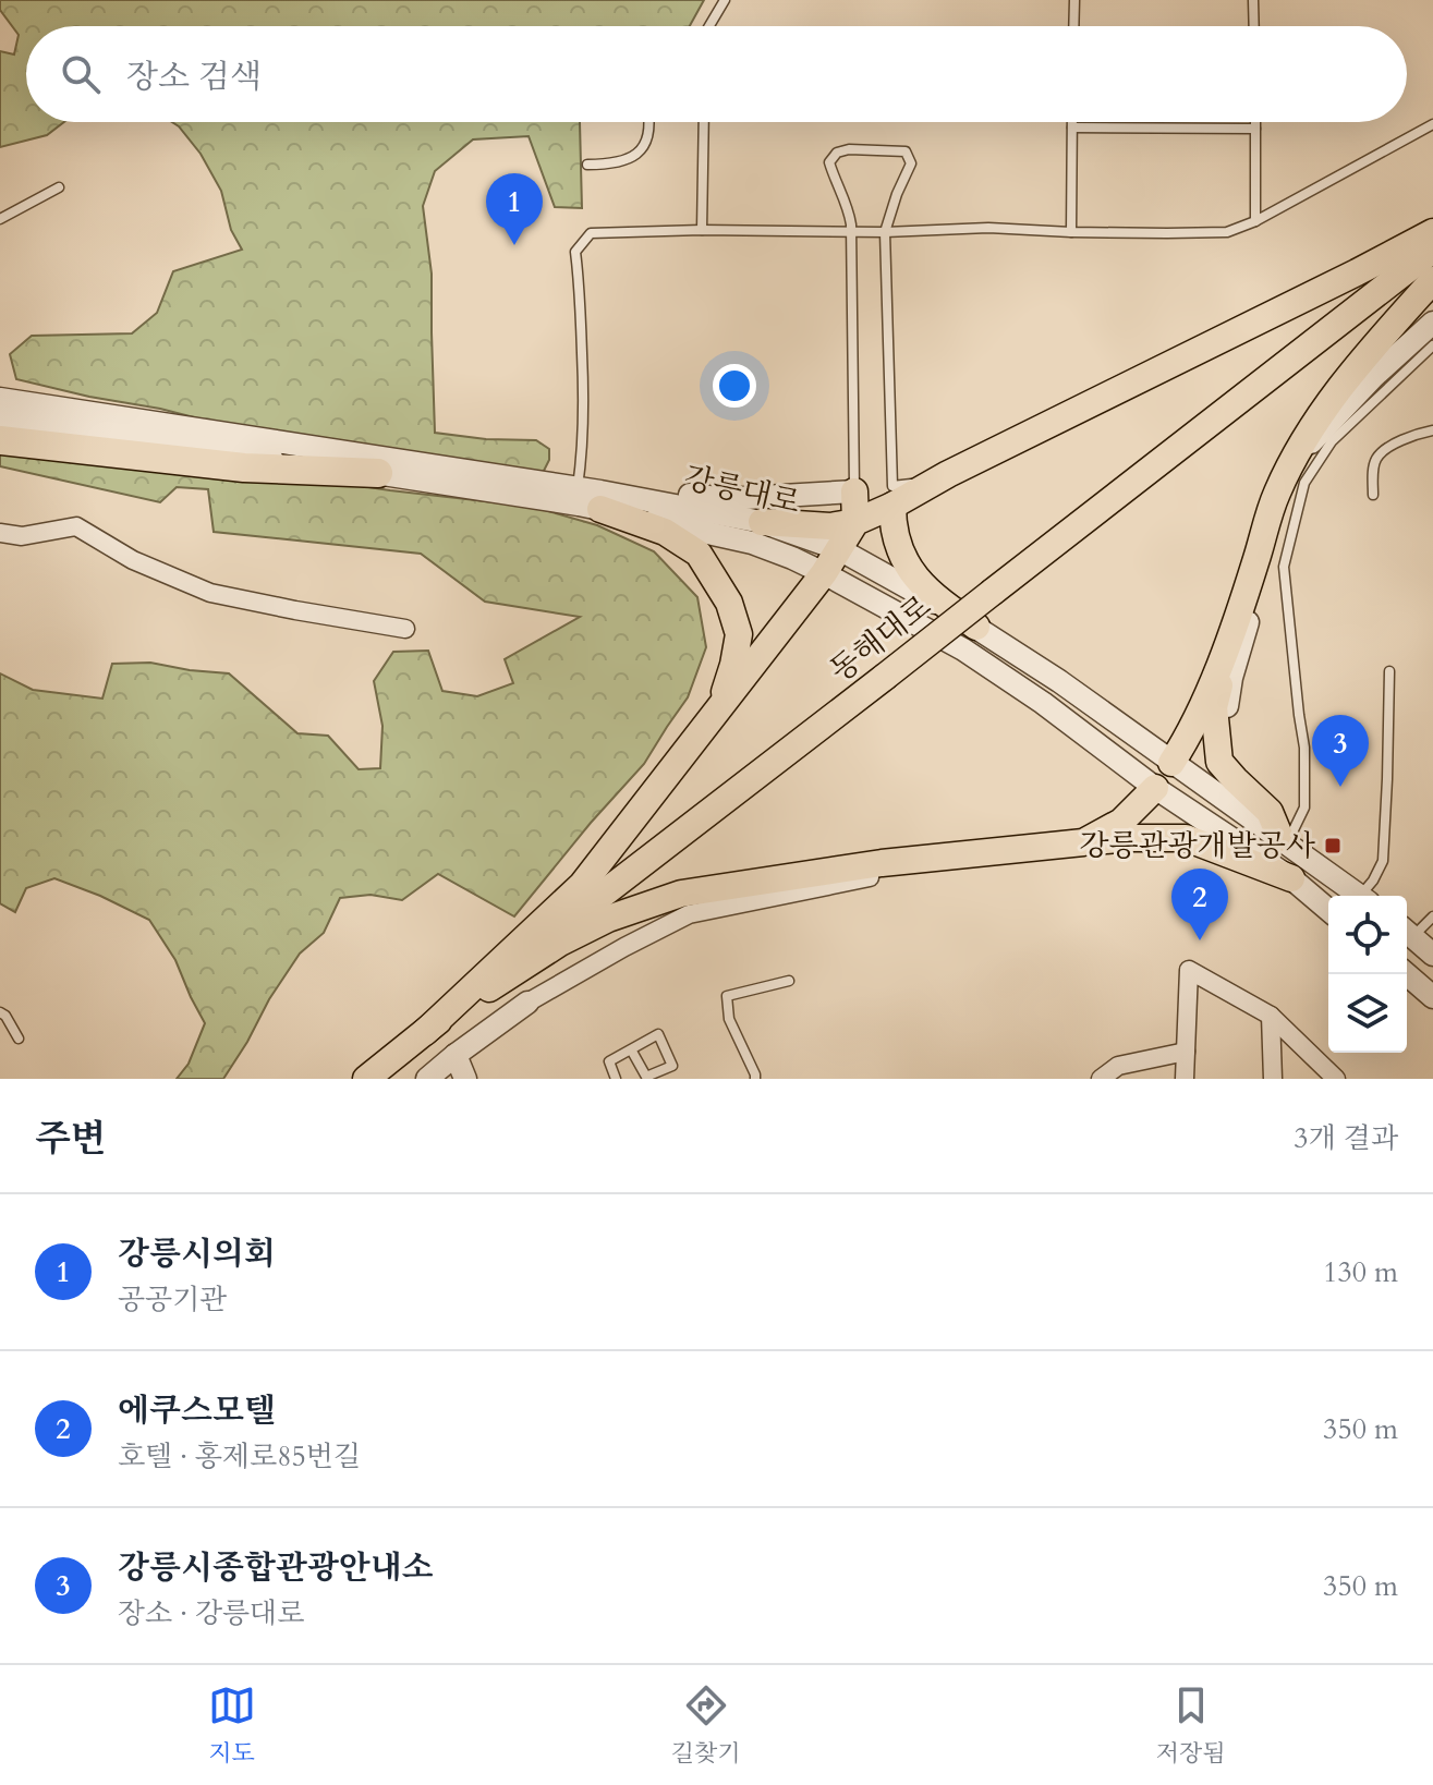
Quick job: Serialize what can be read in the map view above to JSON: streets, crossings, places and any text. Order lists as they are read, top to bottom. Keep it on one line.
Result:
{"streets":{"main road":["동해대로"],"street":["강릉대로"]},"places":{"transit":["강릉관광개발공사"]},"page":{"search":"장소 검색","pins":["1","3","2"],"heading":["주변","3개 결과"],"list":[{"mark":"1","name":"강릉시의회","note":"공공기관","value":"130 m"},{"mark":"2","name":"에쿠스모텔","note":"호텔 · 홍제로85번길","value":"350 m"},{"mark":"3","name":"강릉시종합관광안내소","note":"장소 · 강릉대로","value":"350 m"}],"nav":["지도","길찾기","저장됨"]}}
